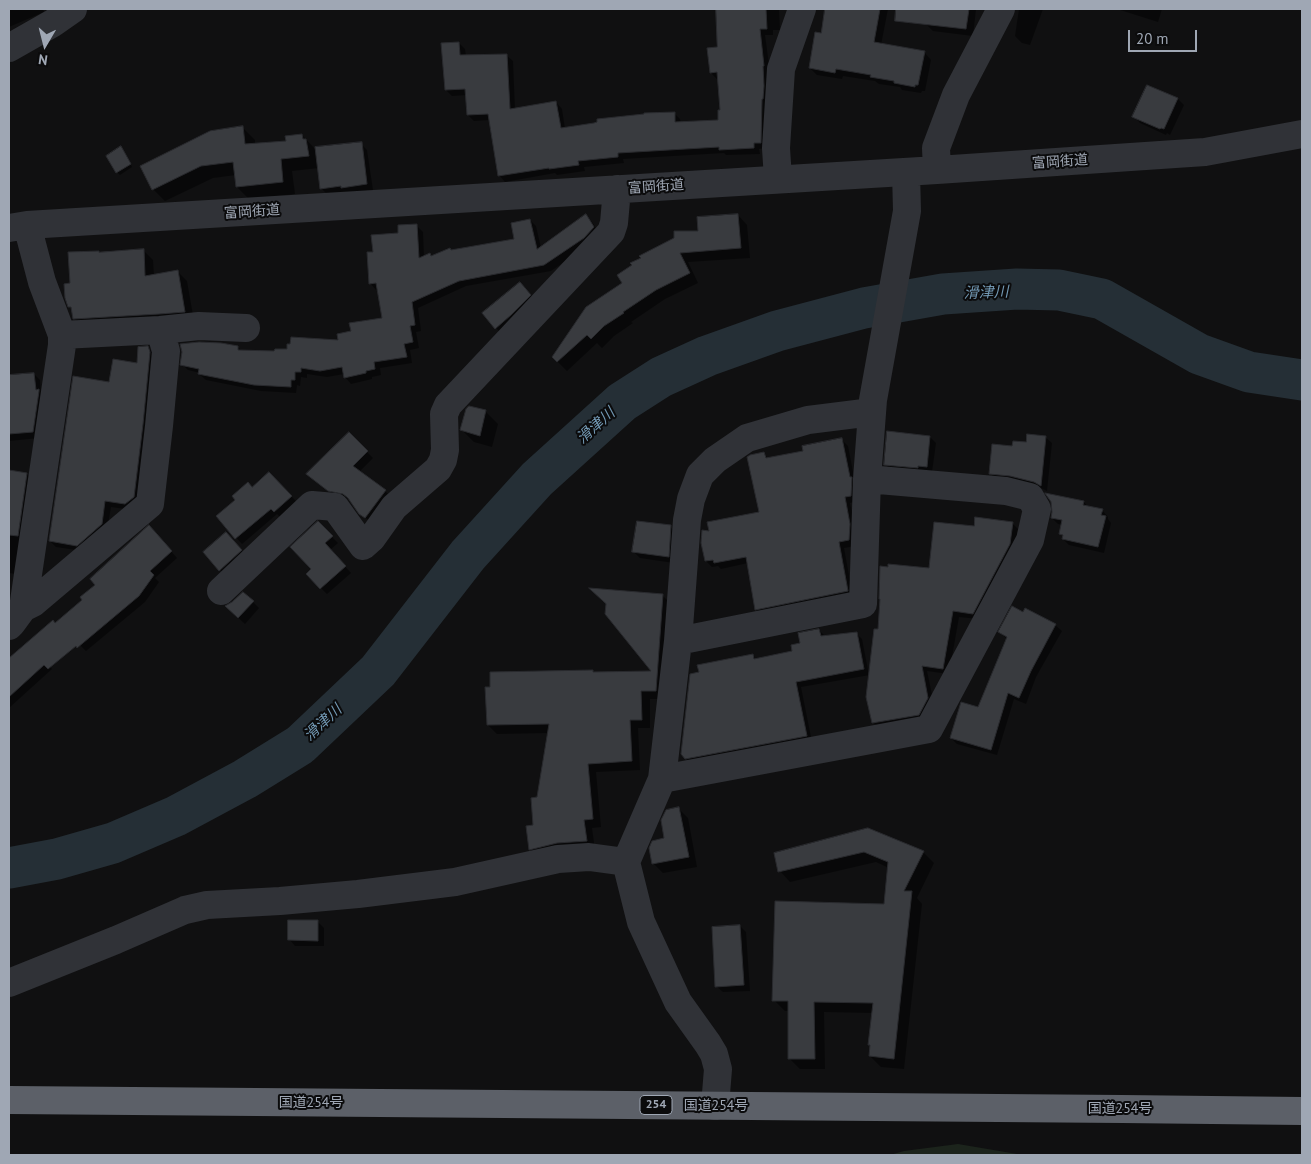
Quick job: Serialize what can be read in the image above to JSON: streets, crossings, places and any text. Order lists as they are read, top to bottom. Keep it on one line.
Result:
{"streets":{"highway":["国道254号","254"],"street":["富岡街道"]},"water":["滑津川"],"scale_bar":"20 m","north":"bottom"}
